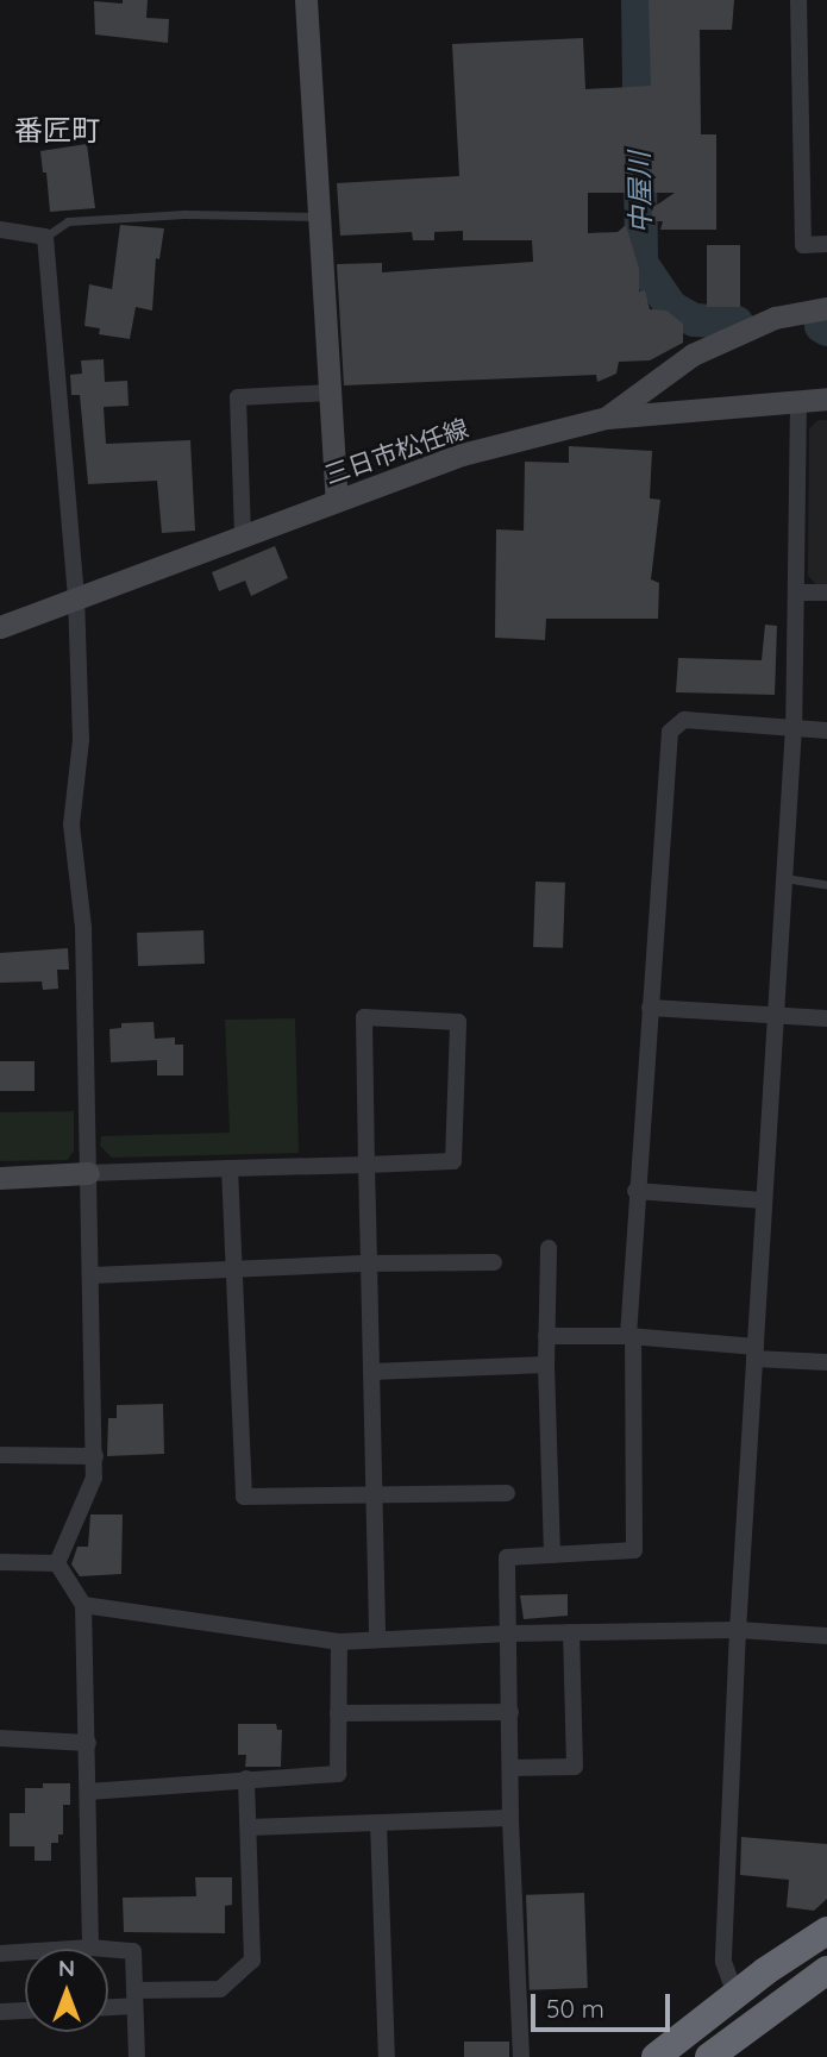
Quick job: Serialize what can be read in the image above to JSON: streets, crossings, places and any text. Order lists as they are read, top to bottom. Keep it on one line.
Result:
{"streets":{"main road":["三日市松任線"]},"districts":["番匠町"],"water":["中屋川"],"scale_bar":"50 m","north":"top"}
